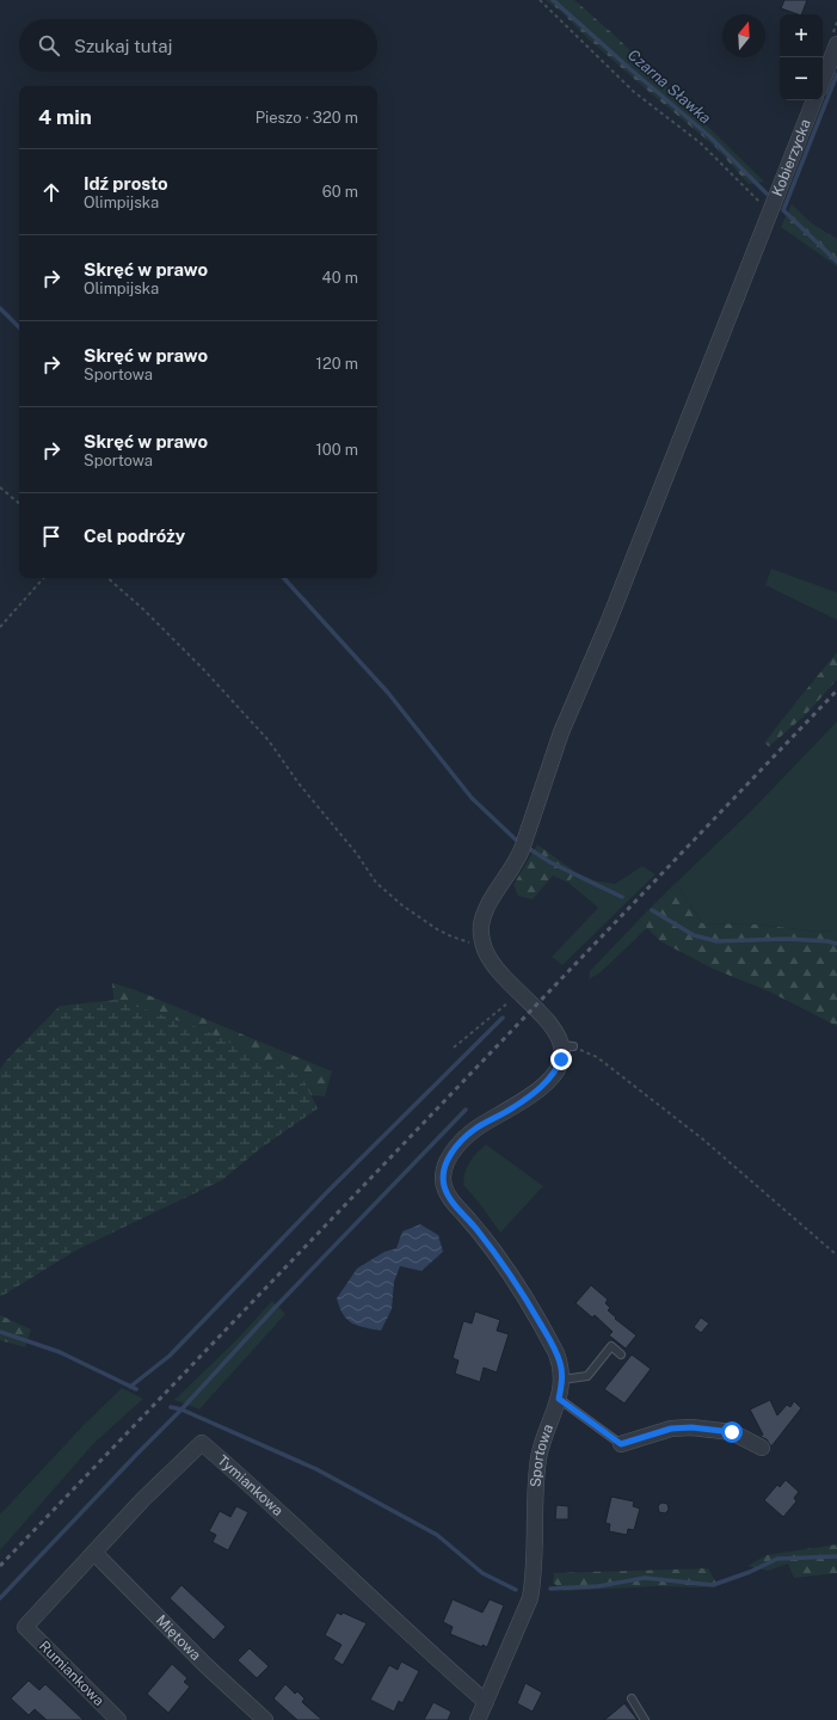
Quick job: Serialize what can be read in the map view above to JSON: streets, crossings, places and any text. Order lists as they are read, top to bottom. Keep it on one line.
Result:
{"streets":{"street":["Kobierzycka","Sportowa","Tymiankowa","Miętowa","Rumiankowa"]},"crossings":[["Sportowa","Tymiankowa"],["Tymiankowa","Miętowa"],["Tymiankowa","Rumiankowa"]],"water":["Czarna Sławka"],"north":"top","page":{"map_buttons":["+","−"],"search":"Szukaj tutaj","heading":["4 min","Pieszo · 320 m"],"list":[["Idź prosto","Olimpijska","60 m"],["Skręć w prawo","Olimpijska","40 m"],["Skręć w prawo","Sportowa","120 m"],["Skręć w prawo","Sportowa","100 m"],"Cel podróży"]}}
